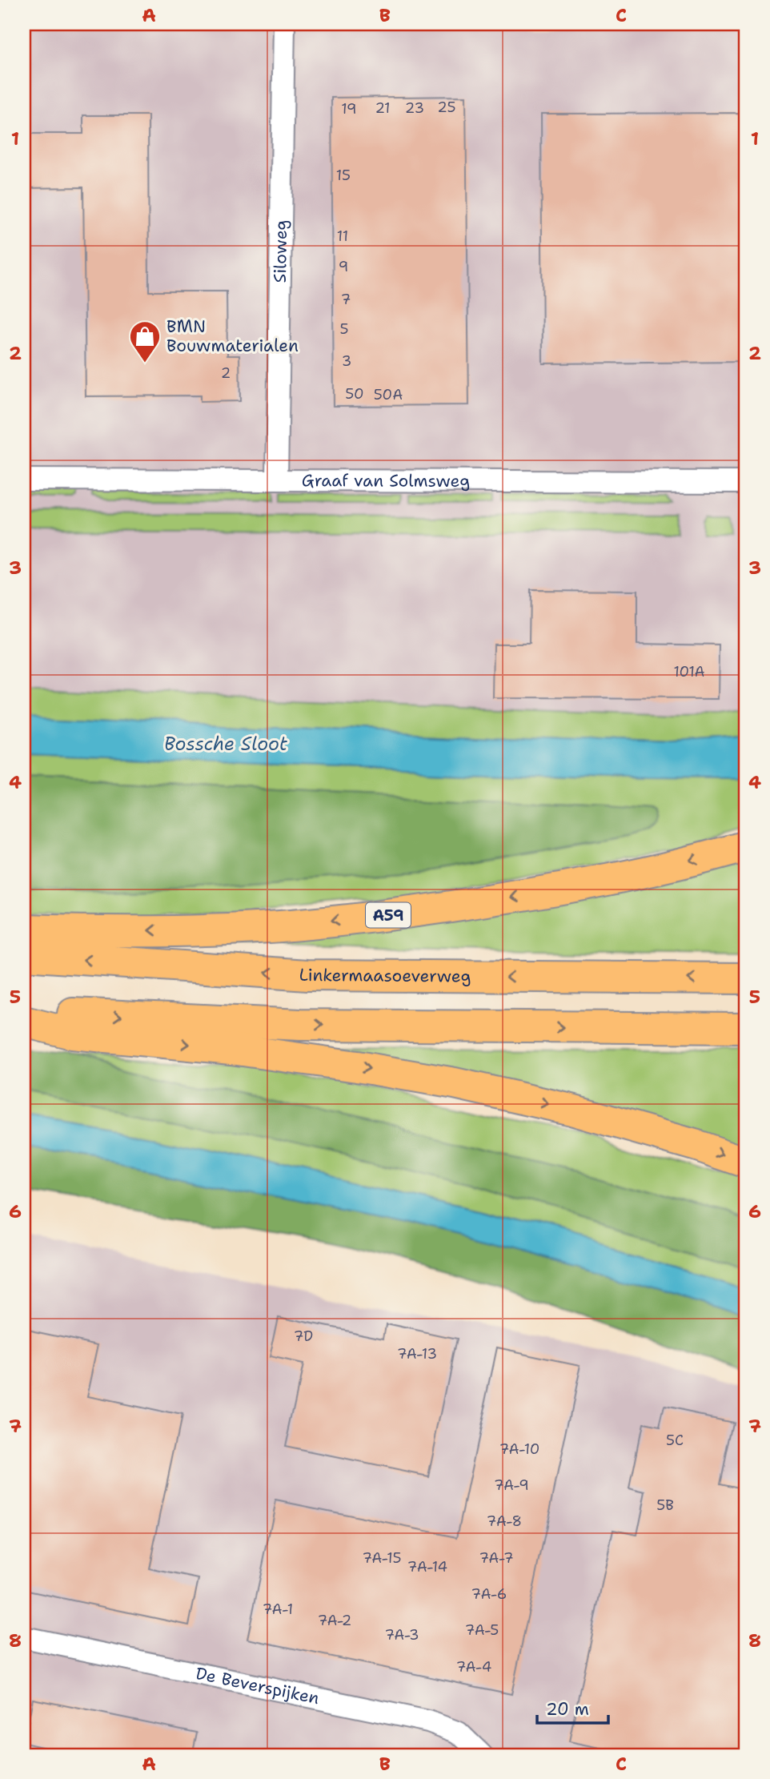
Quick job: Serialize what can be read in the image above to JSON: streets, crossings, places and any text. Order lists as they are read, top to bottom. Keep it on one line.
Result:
{"streets":{"highway":["A59","Linkermaasoeverweg"],"street":["Siloweg","Graaf van Solmsweg","De Beverspijken"]},"crossings":[["Siloweg","Graaf van Solmsweg"]],"water":["Bossche Sloot"],"places":{"shop":["BMN Bouwmaterialen"]},"house_numbers":["25","21","23","19","15","11","9","7","5","3","2","50","50A","101A","7D","7A-13","5C","7A-10","7A-9","5B","7A-8","7A-15","7A-7","7A-14","7A-6","7A-1","7A-2","7A-5","7A-3","7A-4"],"scale_bar":"20 m","grid":{"columns":["A","B","C"],"rows":["1","2","3","4","5","6","7","8"]}}
